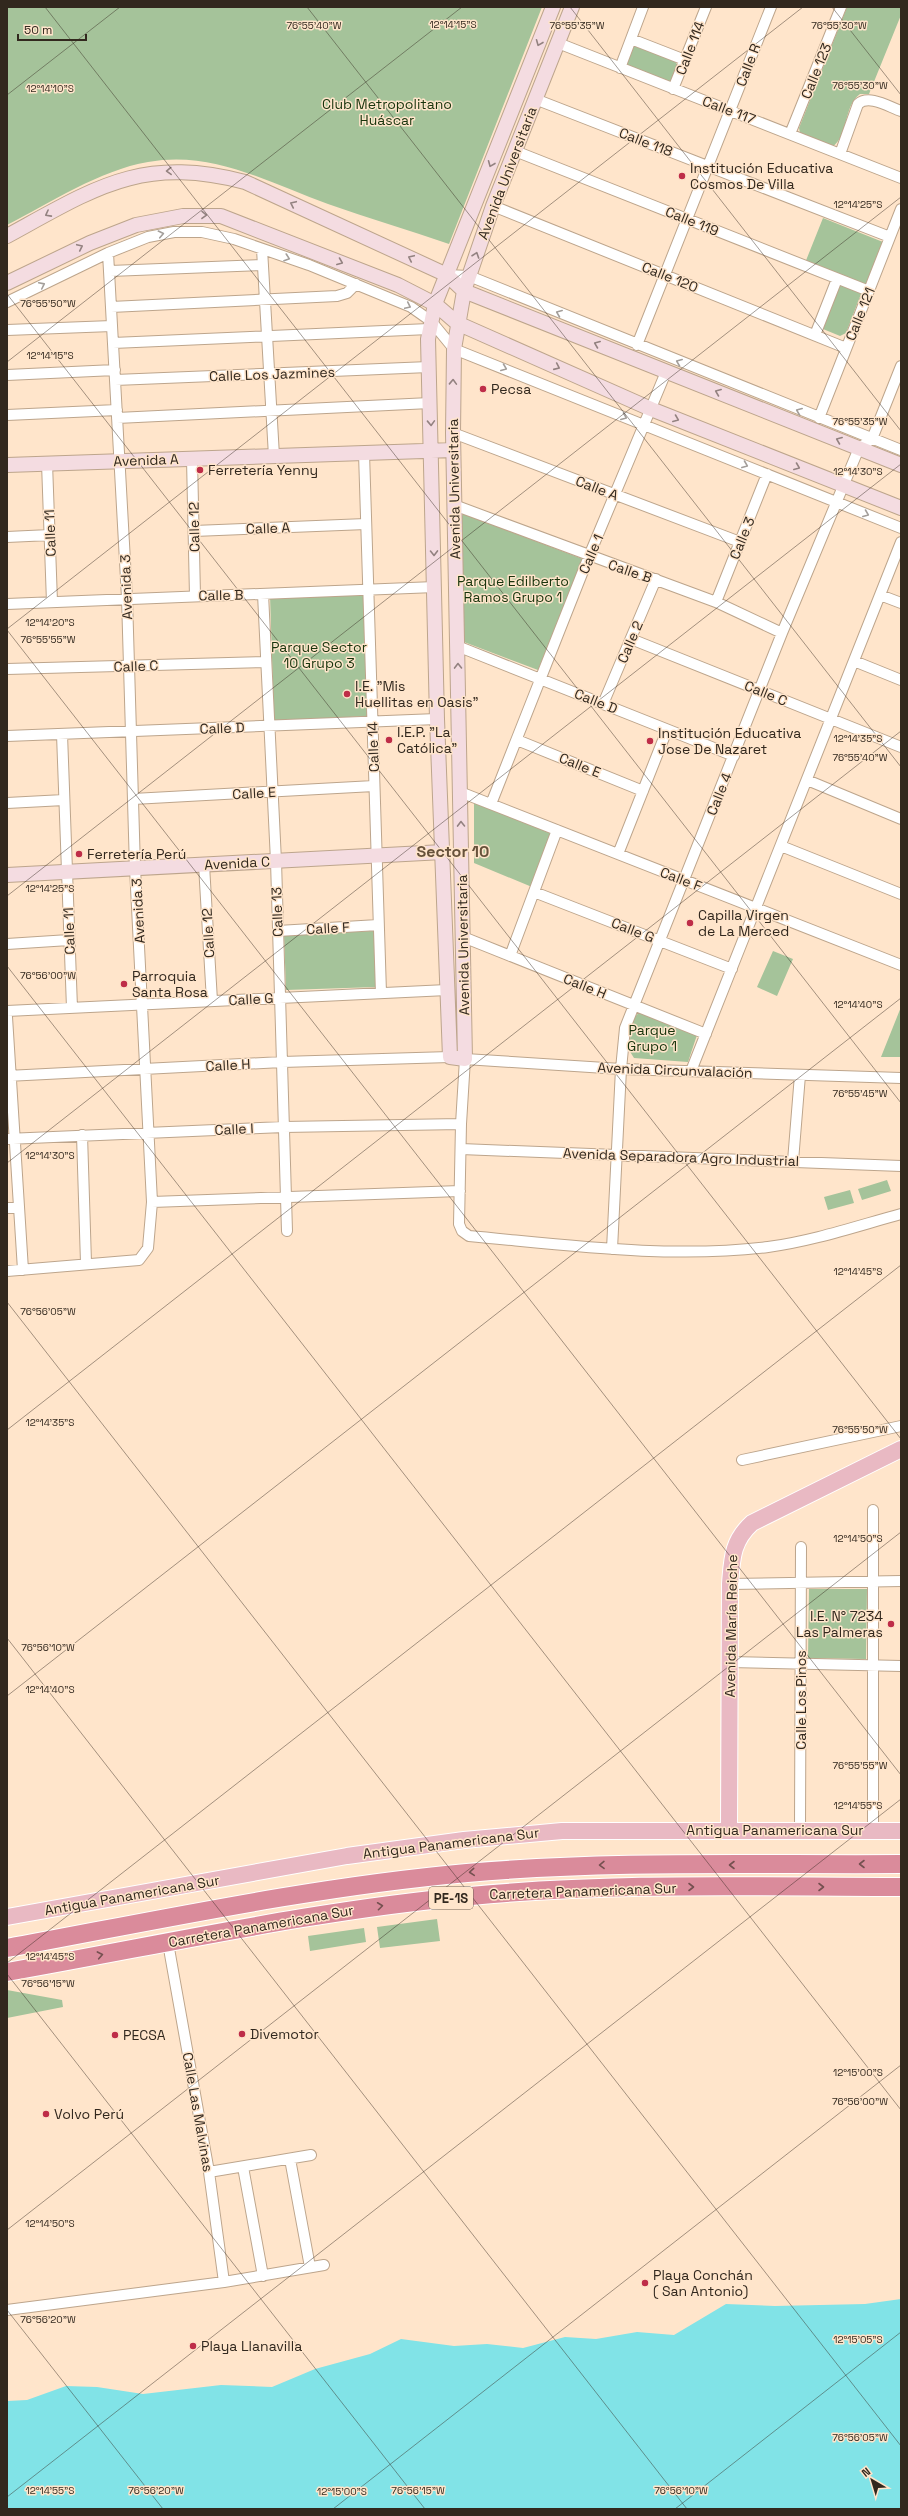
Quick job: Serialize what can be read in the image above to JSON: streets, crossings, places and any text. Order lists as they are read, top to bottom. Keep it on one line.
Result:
{"streets":{"highway":["Carretera Panamericana Sur","PE-1S"],"main road":["Avenida María Reiche","Antigua Panamericana Sur"],"street":["Calle 114","Calle R","Calle 123","Calle 117","Calle 118","Avenida Universitaria","Calle 119","Calle 120","Calle 121","Calle Los Jazmines","Avenida A","Calle A","Calle 12","Calle 11","Calle 3","Calle 1","Calle B","Avenida 3","Calle 2","Calle C","Calle D","Calle 14","Calle E","Calle 4","Avenida C","Calle F","Calle 13","Calle G","Calle H","Avenida Circunvalación","Calle I","Avenida Separadora Agro Industrial","Calle Los Pinos","Calle Las Malvinas"]},"crossings":[["Calle 114","Calle 117"],["Calle R","Calle 117"],["Calle R","Calle 118"],["Calle R","Calle 119"],["Calle R","Calle 120"],["Calle 123","Calle 117"],["Calle 117","Avenida Universitaria"],["Calle 118","Avenida Universitaria"],["Calle 118","Calle 121"],["Avenida Universitaria","Calle 119"],["Avenida Universitaria","Calle 120"],["Avenida Universitaria","Calle Los Jazmines"],["Avenida Universitaria","Avenida A"],["Avenida Universitaria","Calle A"],["Avenida Universitaria","Calle B"],["Avenida Universitaria","Calle D"],["Avenida Universitaria","Calle 4"],["Avenida Universitaria","Avenida C"],["Avenida Universitaria","Calle F"],["Avenida Universitaria","Calle G"],["Avenida Universitaria","Calle H"],["Avenida Universitaria","Avenida Circunvalación"],["Avenida Universitaria","Calle I"],["Avenida Universitaria","Avenida Separadora Agro Industrial"],["Calle 119","Calle 121"],["Calle 120","Calle 121"],["Calle Los Jazmines","Avenida 3"],["Avenida A","Calle 12"],["Avenida A","Calle 11"],["Avenida A","Avenida 3"],["Avenida A","Calle 14"],["Calle A","Calle 12"],["Calle A","Calle 3"],["Calle A","Calle 1"],["Calle A","Calle 14"],["Calle 12","Calle B"],["Calle 12","Avenida C"],["Calle 12","Calle G"],["Calle 11","Calle B"],["Calle 11","Calle D"],["Calle 11","Avenida C"],["Calle 11","Calle G"],["Calle 3","Calle B"],["Calle 1","Calle B"],["Calle 1","Calle D"],["Calle 1","Calle E"],["Calle 1","Calle F"],["Calle B","Avenida 3"],["Calle B","Calle 2"],["Calle B","Calle 14"],["Calle B","Calle 4"],["Calle B","Calle 13"],["Avenida 3","Calle C"],["Avenida 3","Calle D"],["Avenida 3","Calle E"],["Avenida 3","Avenida C"],["Avenida 3","Calle G"],["Avenida 3","Calle H"],["Avenida 3","Calle I"],["Calle 2","Calle C"],["Calle 2","Calle D"],["Calle C","Calle 4"],["Calle C","Calle 13"],["Calle D","Calle 14"],["Calle D","Calle 4"],["Calle D","Calle 13"],["Calle 14","Calle E"],["Calle 14","Avenida C"],["Calle 14","Calle F"],["Calle 14","Calle G"],["Calle E","Calle 13"],["Calle 4","Calle F"],["Calle 4","Calle G"],["Calle 4","Calle H"],["Calle 4","Avenida Circunvalación"],["Calle 4","Avenida Separadora Agro Industrial"],["Avenida C","Calle 13"],["Calle F","Calle 13"],["Calle 13","Calle G"],["Calle 13","Calle H"],["Calle 13","Calle I"],["Calle H","Avenida Circunvalación"],["Avenida María Reiche","Antigua Panamericana Sur"],["Calle Los Pinos","Antigua Panamericana Sur"],["Carretera Panamericana Sur","Calle Las Malvinas"]],"districts":["Sector 10"],"parks":["Club Metropolitano Huáscar","Parque Edilberto Ramos Grupo 1","Parque Sector 10 Grupo 3","Parque Grupo 1"],"places":["Institución Educativa Cosmos De Villa","Pecsa","Ferretería Yenny","I.E. \"Mis Huellitas en Oasis\"","I.E.P. \"La Católica\"","Institución Educativa Jose De Nazaret","Ferretería Perú","Capilla Virgen de La Merced","Parroquia Santa Rosa","I.E. N° 7234 Las Palmeras","Divemotor","PECSA","Volvo Perú","Playa Conchán ( San Antonio)","Playa Llanavilla"],"scale_bar":"50 m","north":"top left","coordinates":["12°14'15\"S","76°55'30\"W","76°55'40\"W","76°55'35\"W","12°14'10\"S","12°14'25\"S","76°55'50\"W","12°14'30\"S","12°14'20\"S","76°55'55\"W","12°14'35\"S","76°56'00\"W","12°14'40\"S","76°55'45\"W","12°14'45\"S","76°56'05\"W","12°14'50\"S","76°56'10\"W","12°14'55\"S","76°56'15\"W","12°15'00\"S","76°56'20\"W","12°15'05\"S"]}
